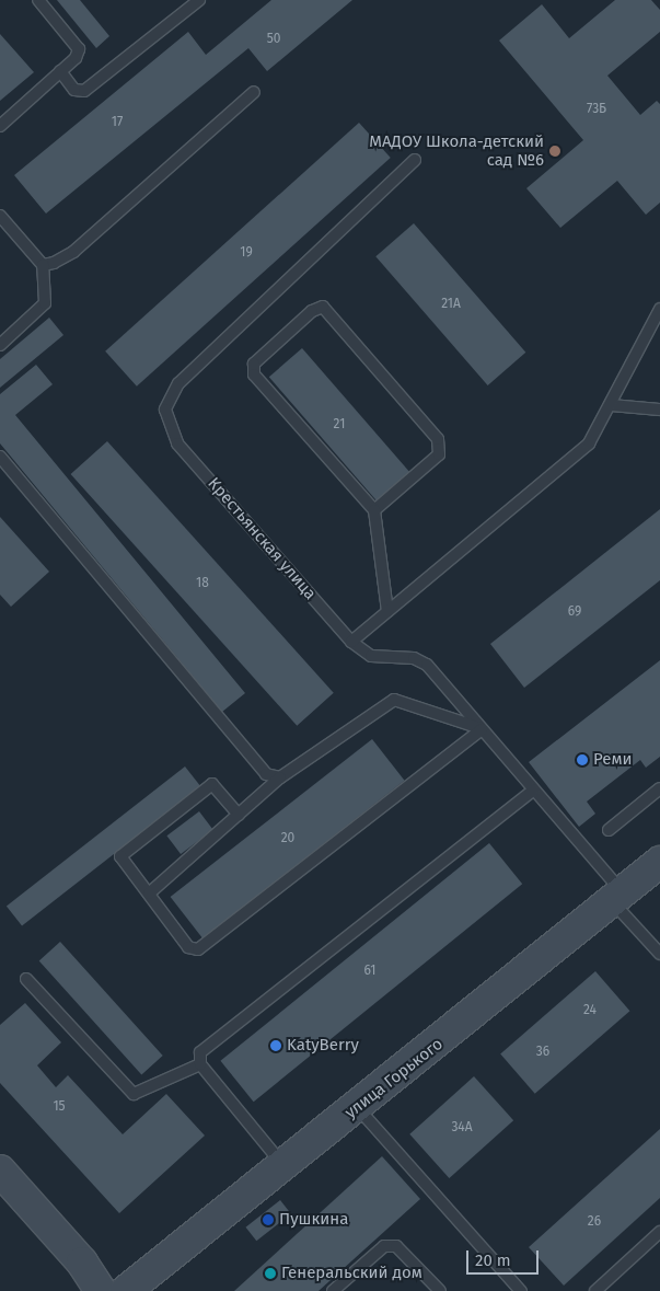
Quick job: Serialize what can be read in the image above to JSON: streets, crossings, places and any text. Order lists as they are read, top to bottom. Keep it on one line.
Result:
{"streets":{"main road":["улица Горького"],"lane":["Крестьянская улица"]},"crossings":[["Крестьянская улица","улица Горького"]],"places":["МАДОУ Школа-детский сад №6","Реми","KatyBerry","Пушкина","Генеральский дом"],"house_numbers":["50","73Б","17","19","21А","21","18","69","20","61","24","36","15","34А","26"],"scale_bar":"20 m"}
